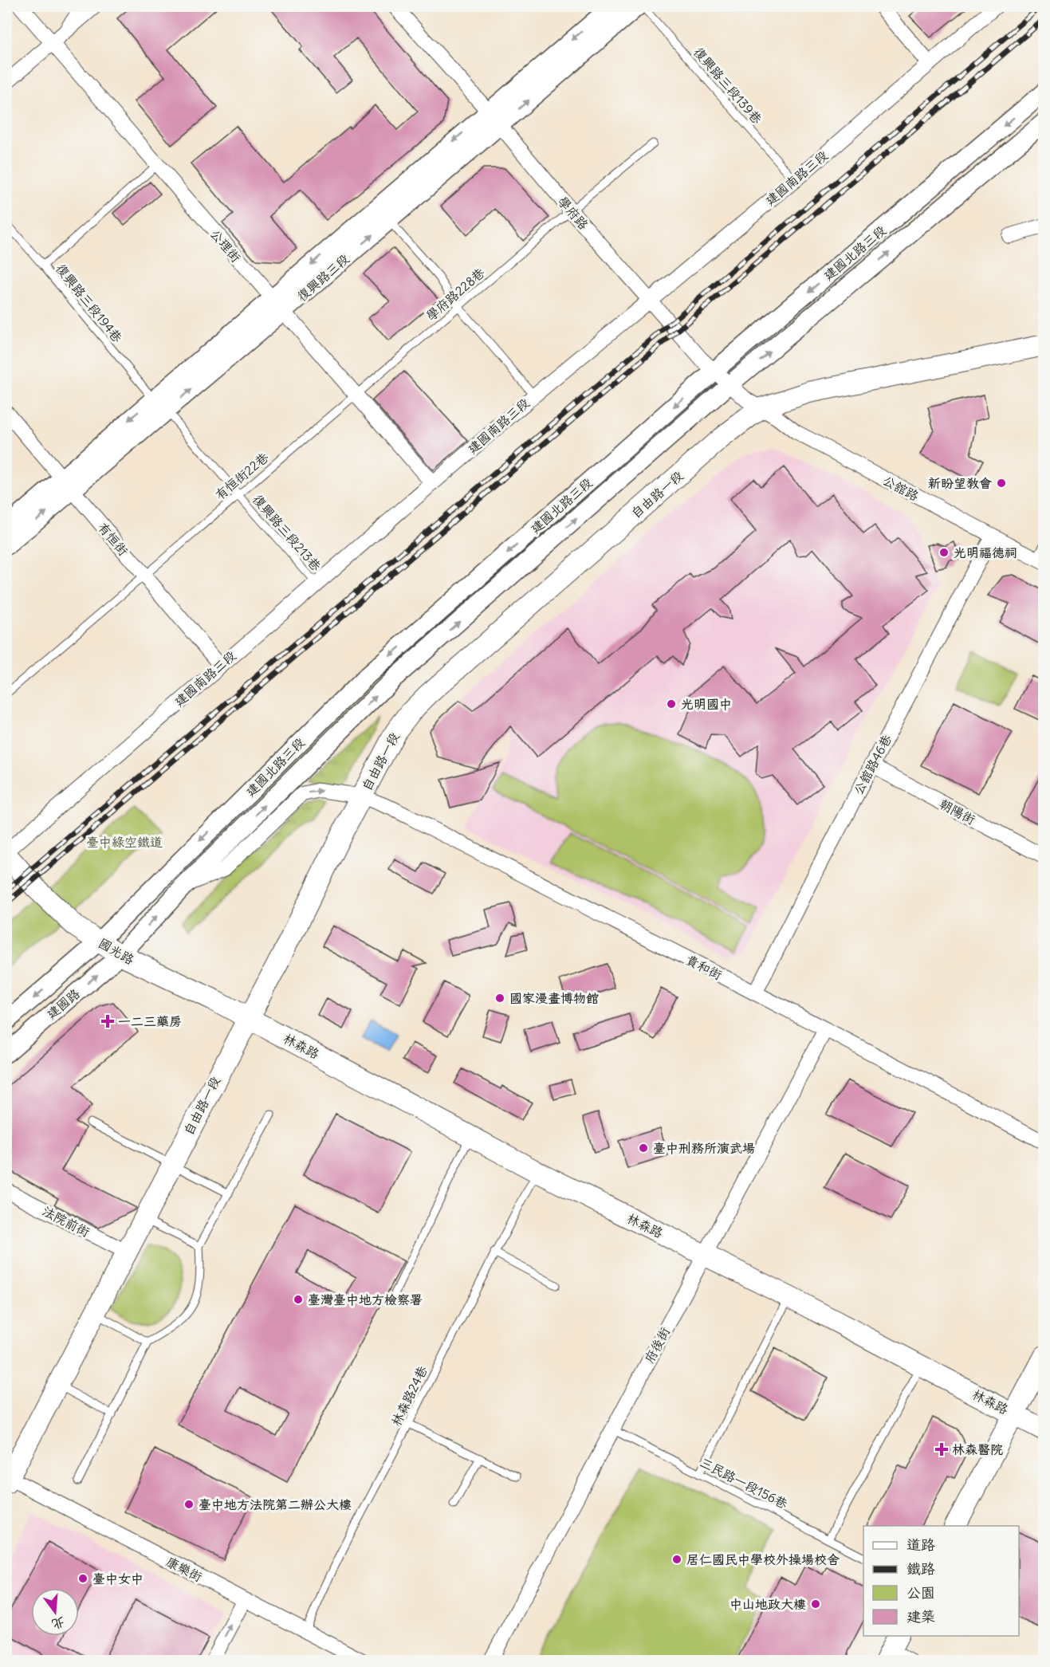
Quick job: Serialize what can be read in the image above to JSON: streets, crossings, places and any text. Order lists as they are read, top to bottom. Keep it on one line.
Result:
{"streets":{"main road":["自由路一段","國光路","林森路"],"street":["建國南路三段","學府路","公理街","建國北路三段","復興路三段","公舘路","有恒街","公舘路46巷","朝陽街","貴和街","建國路","法院前街","府後街","康樂街"],"lane":["復興路三段139巷","學府路228巷","復興路三段194巷","有恒街22巷","復興路三段213巷","林森路24巷","三民路一段156巷"]},"crossings":[["復興路三段139巷","建國南路三段"],["建國南路三段","學府路"],["建國南路三段","公理街"],["建國南路三段","復興路三段213巷"],["建國南路三段","有恒街"],["建國南路三段","國光路"],["學府路","建國北路三段"],["學府路","復興路三段"],["學府路","學府路228巷"],["學府路","公舘路"],["學府路","自由路一段"],["公理街","復興路三段"],["公理街","學府路228巷"],["公理街","有恒街22巷"],["建國北路三段","國光路"],["建國北路三段","貴和街"],["建國北路三段","建國路"],["復興路三段","復興路三段194巷"],["復興路三段","復興路三段213巷"],["復興路三段","有恒街"],["學府路228巷","有恒街22巷"],["復興路三段194巷","復興路三段213巷"],["有恒街22巷","復興路三段213巷"],["有恒街22巷","有恒街"],["公舘路","自由路一段"],["公舘路","公舘路46巷"],["自由路一段","國光路"],["自由路一段","貴和街"],["自由路一段","林森路"],["自由路一段","法院前街"],["自由路一段","康樂街"],["公舘路46巷","朝陽街"],["公舘路46巷","貴和街"],["國光路","建國路"],["國光路","林森路"],["貴和街","府後街"],["林森路","府後街"],["林森路","林森路24巷"],["府後街","三民路一段156巷"],["林森路24巷","康樂街"]],"parks":["臺中綠空鐵道"],"places":{"other":["新盼望教會","光明福德祠","光明國中","國家漫畫博物館","臺中刑務所演武場","臺灣臺中地方檢察署","臺中地方法院第二辦公大樓","居仁國民中學校外操場校舍","臺中女中","中山地政大樓"],"health":["一二三藥房","林森醫院"]},"legend":["道路","鐵路","公園","建築"],"north":"bottom"}
